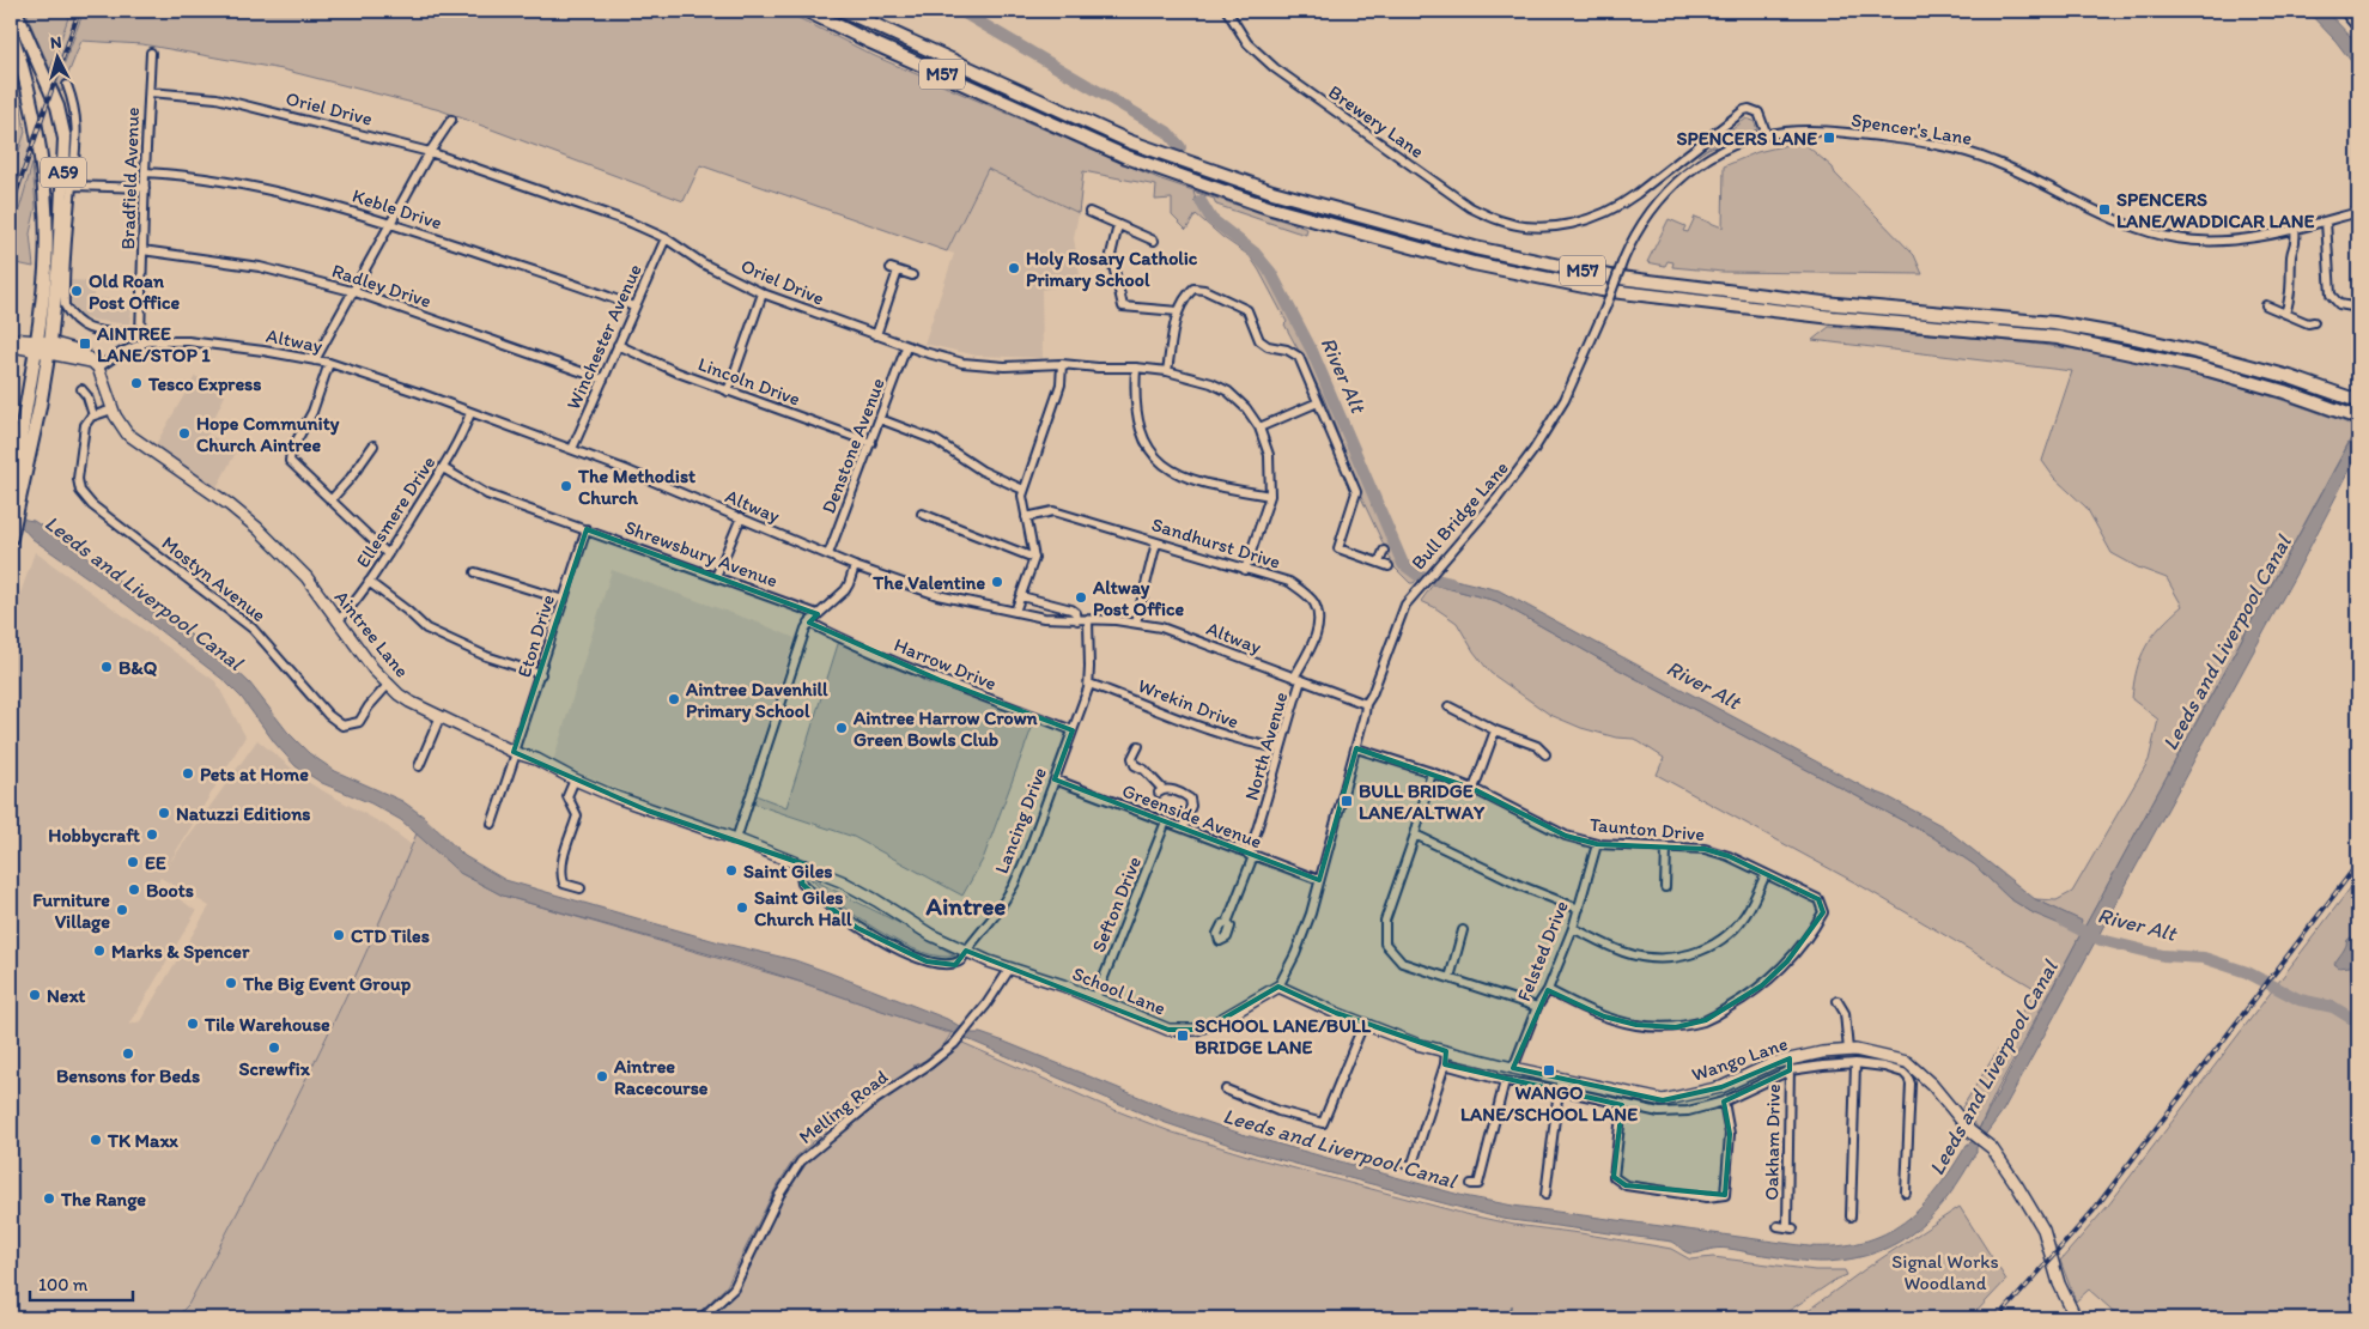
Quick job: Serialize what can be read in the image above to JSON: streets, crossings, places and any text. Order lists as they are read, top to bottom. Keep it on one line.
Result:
{"streets":{"highway":["M57","A59"],"main road":["Aintree Lane","School Lane","Wango Lane"],"street":["Oriel Drive","Brewery Lane","Spencer's Lane","Bradfield Avenue","Keble Drive","Radley Drive","Winchester Avenue","Altway","Lincoln Drive","Denstone Avenue","Ellesmere Drive","Bull Bridge Lane","Sandhurst Drive","Shrewsbury Avenue","Mostyn Avenue","Eton Drive","Harrow Drive","Wrekin Drive","North Avenue","Greenside Avenue","Lancing Drive","Taunton Drive","Sefton Drive","Felsted Drive","Melling Road","Oakham Drive"]},"crossings":[["Oriel Drive","Bradfield Avenue"],["Oriel Drive","Winchester Avenue"],["Oriel Drive","Denstone Avenue"],["Oriel Drive","Sandhurst Drive"],["Brewery Lane","Spencer's Lane"],["Brewery Lane","Bull Bridge Lane"],["Spencer's Lane","Bull Bridge Lane"],["Bradfield Avenue","Keble Drive"],["Bradfield Avenue","Radley Drive"],["Bradfield Avenue","Altway"],["Keble Drive","Winchester Avenue"],["Radley Drive","Winchester Avenue"],["Winchester Avenue","Altway"],["Winchester Avenue","Lincoln Drive"],["Altway","Denstone Avenue"],["Altway","Ellesmere Drive"],["Altway","Bull Bridge Lane"],["Altway","Sandhurst Drive"],["Altway","North Avenue"],["Altway","Lancing Drive"],["Lincoln Drive","Denstone Avenue"],["Ellesmere Drive","Shrewsbury Avenue"],["Ellesmere Drive","Aintree Lane"],["Bull Bridge Lane","Greenside Avenue"],["Bull Bridge Lane","Taunton Drive"],["Bull Bridge Lane","School Lane"],["Bull Bridge Lane","Wango Lane"],["Sandhurst Drive","North Avenue"],["Shrewsbury Avenue","Eton Drive"],["Mostyn Avenue","Aintree Lane"],["Aintree Lane","Eton Drive"],["Aintree Lane","Lancing Drive"],["Aintree Lane","School Lane"],["Aintree Lane","Melling Road"],["Harrow Drive","Lancing Drive"],["Wrekin Drive","North Avenue"],["Wrekin Drive","Lancing Drive"],["North Avenue","Greenside Avenue"],["Greenside Avenue","Lancing Drive"],["Greenside Avenue","Sefton Drive"],["Taunton Drive","Felsted Drive"],["Sefton Drive","School Lane"],["Felsted Drive","Wango Lane"],["School Lane","Wango Lane"],["School Lane","Melling Road"],["Wango Lane","Oakham Drive"]],"districts":["Aintree"],"water":["River Alt","Leeds and Liverpool Canal"],"parks":["Signal Works Woodland"],"places":{"transit":["SPENCERS LANE","SPENCERS LANE/WADDICAR LANE","AINTREE LANE/STOP 1","BULL BRIDGE LANE/ALTWAY","SCHOOL LANE/BULL BRIDGE LANE","WANGO LANE/SCHOOL LANE"],"other":["Holy Rosary Catholic Primary School","Old Roan Post Office","Tesco Express","Hope Community Church Aintree","The Methodist Church","The Valentine","Altway Post Office","B&Q","Aintree Davenhill Primary School","Aintree Harrow Crown Green Bowls Club","Pets at Home","Natuzzi Editions","Hobbycraft","EE","Saint Giles","Boots","Saint Giles Church Hall","Furniture Village","CTD Tiles","Marks & Spencer","The Big Event Group","Next","Tile Warehouse","Screwfix","Bensons for Beds","Aintree Racecourse","TK Maxx","The Range"]},"scale_bar":"100 m","north":"top"}
